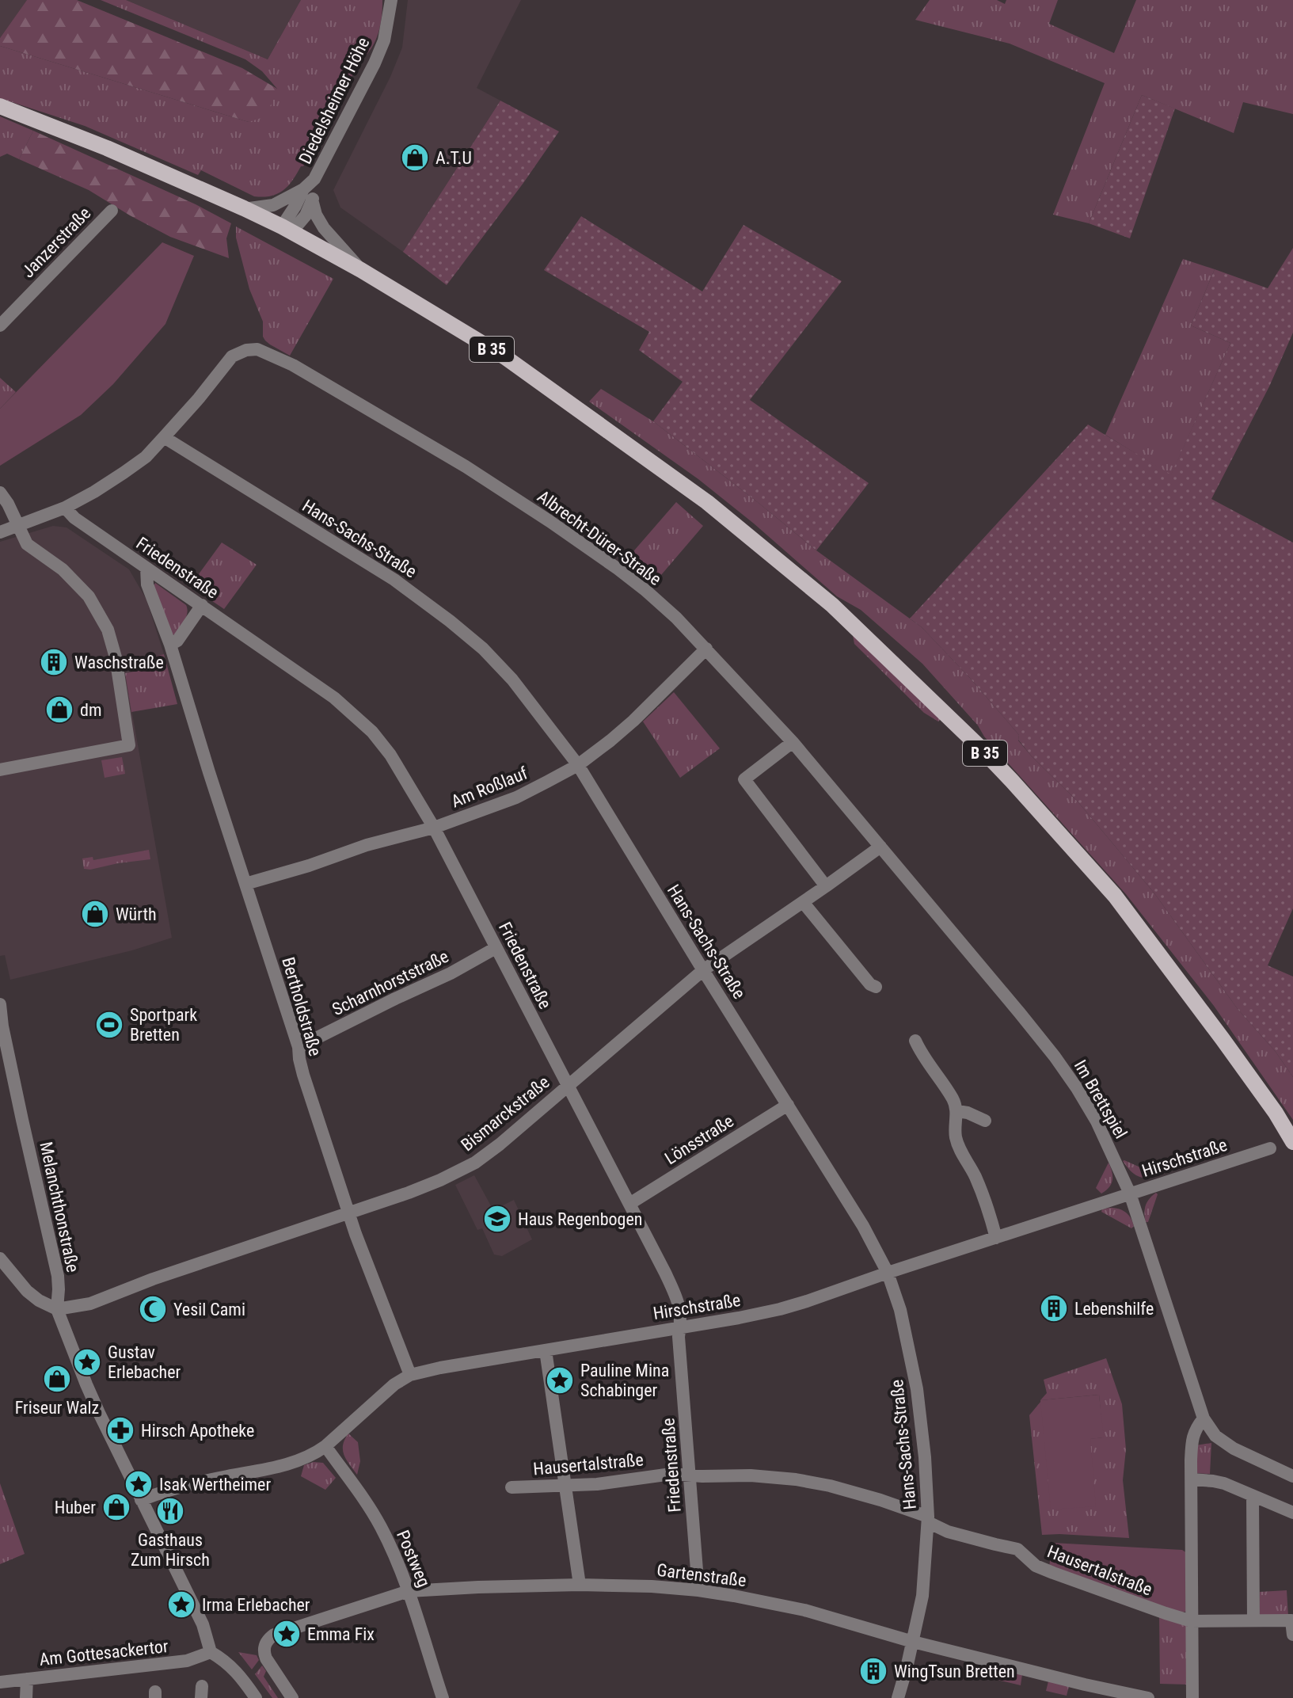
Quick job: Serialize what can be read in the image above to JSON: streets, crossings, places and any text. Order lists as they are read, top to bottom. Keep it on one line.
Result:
{"streets":{"main road":["B 35"],"street":["Diedelsheimer Höhe","Janzerstraße","Albrecht-Dürer-Straße","Hans-Sachs-Straße","Friedenstraße","Am Roßlauf","Scharnhorststraße","Bertholdstraße","Im Brettspiel","Bismarckstraße","Lönsstraße","Hirschstraße","Melanchthonstraße","Hausertalstraße","Postweg","Gartenstraße","Am Gottesackertor"]},"crossings":[["Albrecht-Dürer-Straße","Hans-Sachs-Straße"],["Albrecht-Dürer-Straße","Am Roßlauf"],["Albrecht-Dürer-Straße","Im Brettspiel"],["Albrecht-Dürer-Straße","Bismarckstraße"],["Hans-Sachs-Straße","Am Roßlauf"],["Hans-Sachs-Straße","Bismarckstraße"],["Hans-Sachs-Straße","Lönsstraße"],["Hans-Sachs-Straße","Hirschstraße"],["Hans-Sachs-Straße","Hausertalstraße"],["Hans-Sachs-Straße","Gartenstraße"],["Friedenstraße","Am Roßlauf"],["Friedenstraße","Scharnhorststraße"],["Friedenstraße","Bertholdstraße"],["Friedenstraße","Bismarckstraße"],["Friedenstraße","Lönsstraße"],["Friedenstraße","Hirschstraße"],["Friedenstraße","Hausertalstraße"],["Friedenstraße","Gartenstraße"],["Am Roßlauf","Bertholdstraße"],["Scharnhorststraße","Bertholdstraße"],["Bertholdstraße","Bismarckstraße"],["Bertholdstraße","Hirschstraße"],["Im Brettspiel","Bismarckstraße"],["Im Brettspiel","Hirschstraße"],["Bismarckstraße","Melanchthonstraße"],["Hirschstraße","Melanchthonstraße"],["Hirschstraße","Postweg"],["Melanchthonstraße","Am Gottesackertor"],["Postweg","Gartenstraße"]],"places":{"shop":["A.T.U","dm","Würth","Friseur Walz","Huber"],"building":["Waschstraße","Lebenshilfe","WingTsun Bretten"],"sports":["Sportpark Bretten"],"school or university":["Haus Regenbogen"],"mosque":["Yesil Cami"],"place":["Gustav Erlebacher","Pauline Mina Schabinger","Isak Wertheimer","Irma Erlebacher","Emma Fix"],"pharmacy":["Hirsch Apotheke"],"restaurant":["Gasthaus Zum Hirsch"]}}
